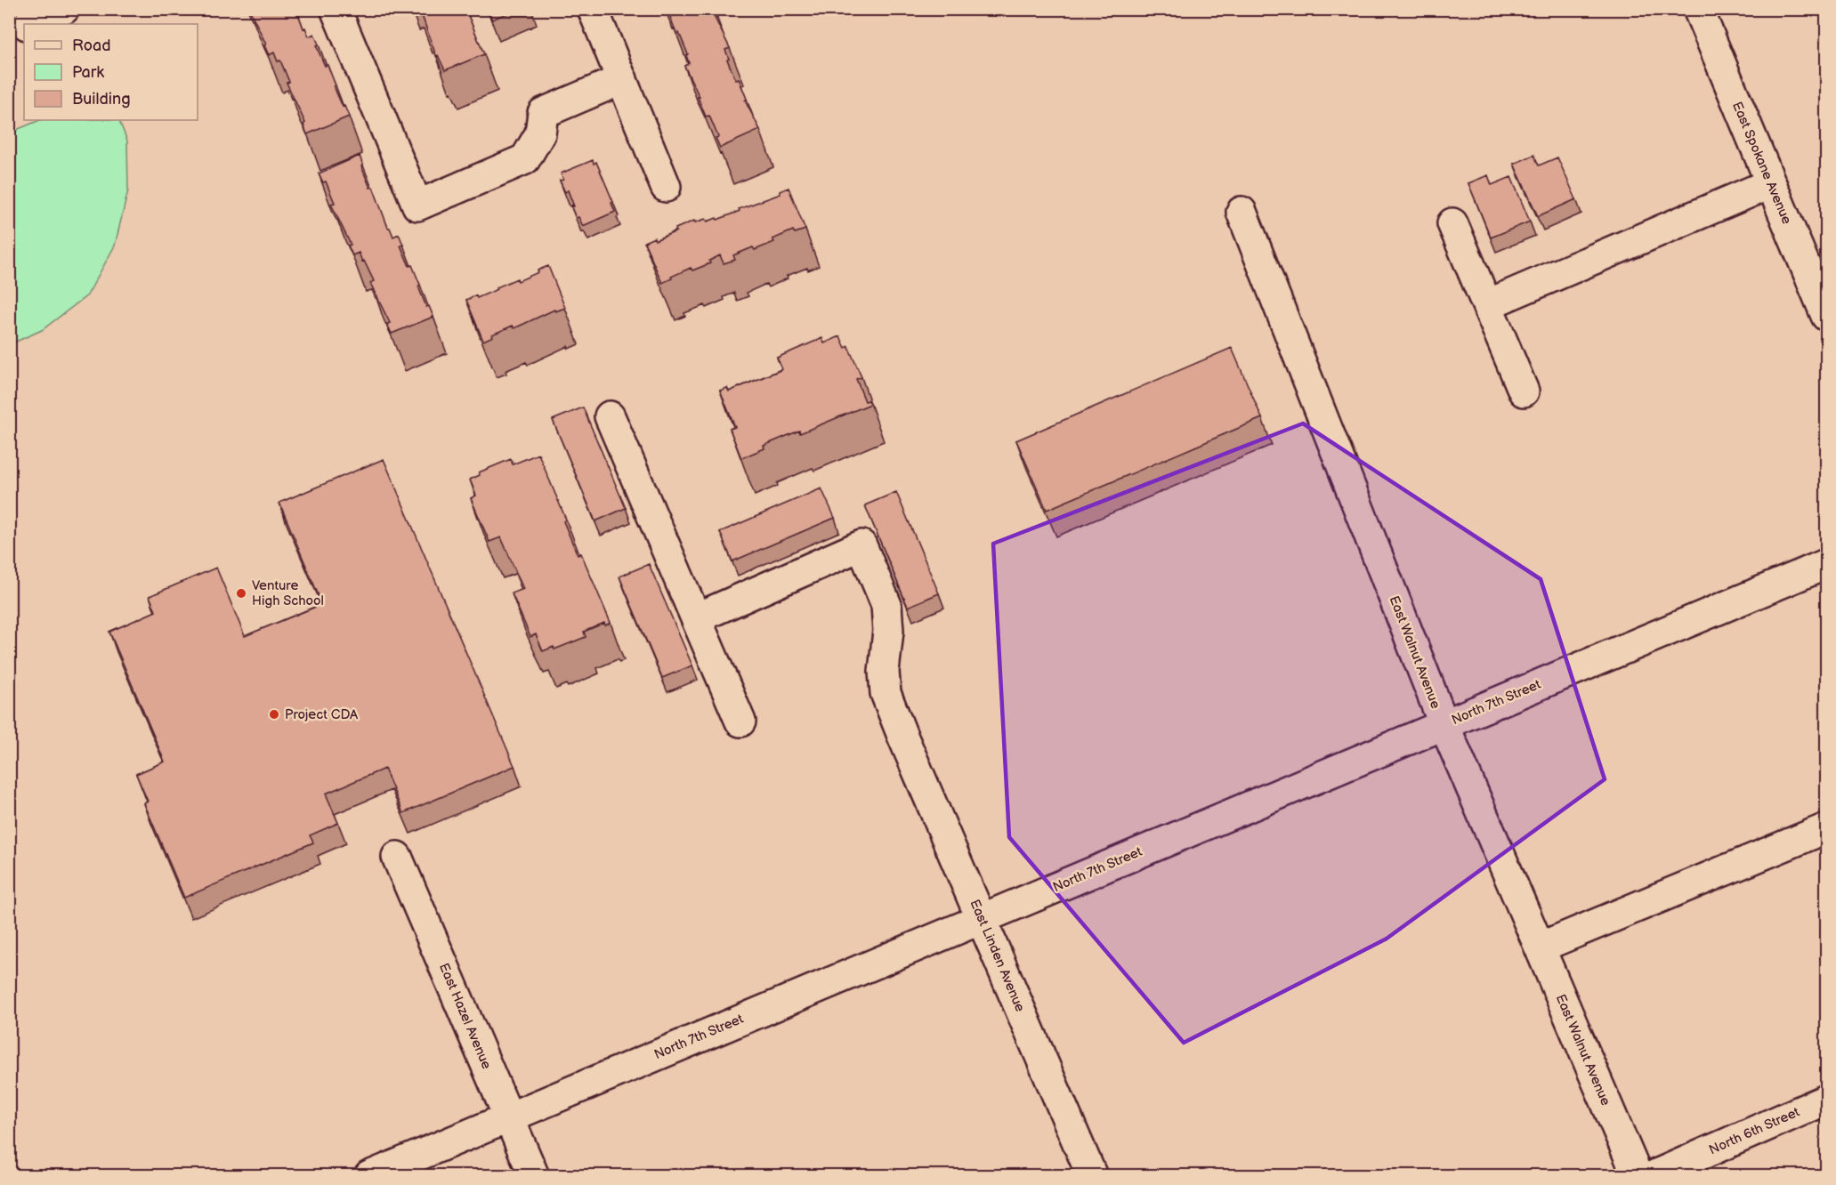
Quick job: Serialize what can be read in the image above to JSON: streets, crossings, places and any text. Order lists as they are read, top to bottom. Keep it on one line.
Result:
{"streets":{"street":["East Spokane Avenue","East Walnut Avenue","North 7th Street","East Linden Avenue","East Hazel Avenue","North 6th Street"]},"crossings":[["East Walnut Avenue","North 7th Street"],["North 7th Street","East Linden Avenue"],["North 7th Street","East Hazel Avenue"]],"places":["Venture High School","Project CDA"],"legend":["Road","Park","Building"]}
